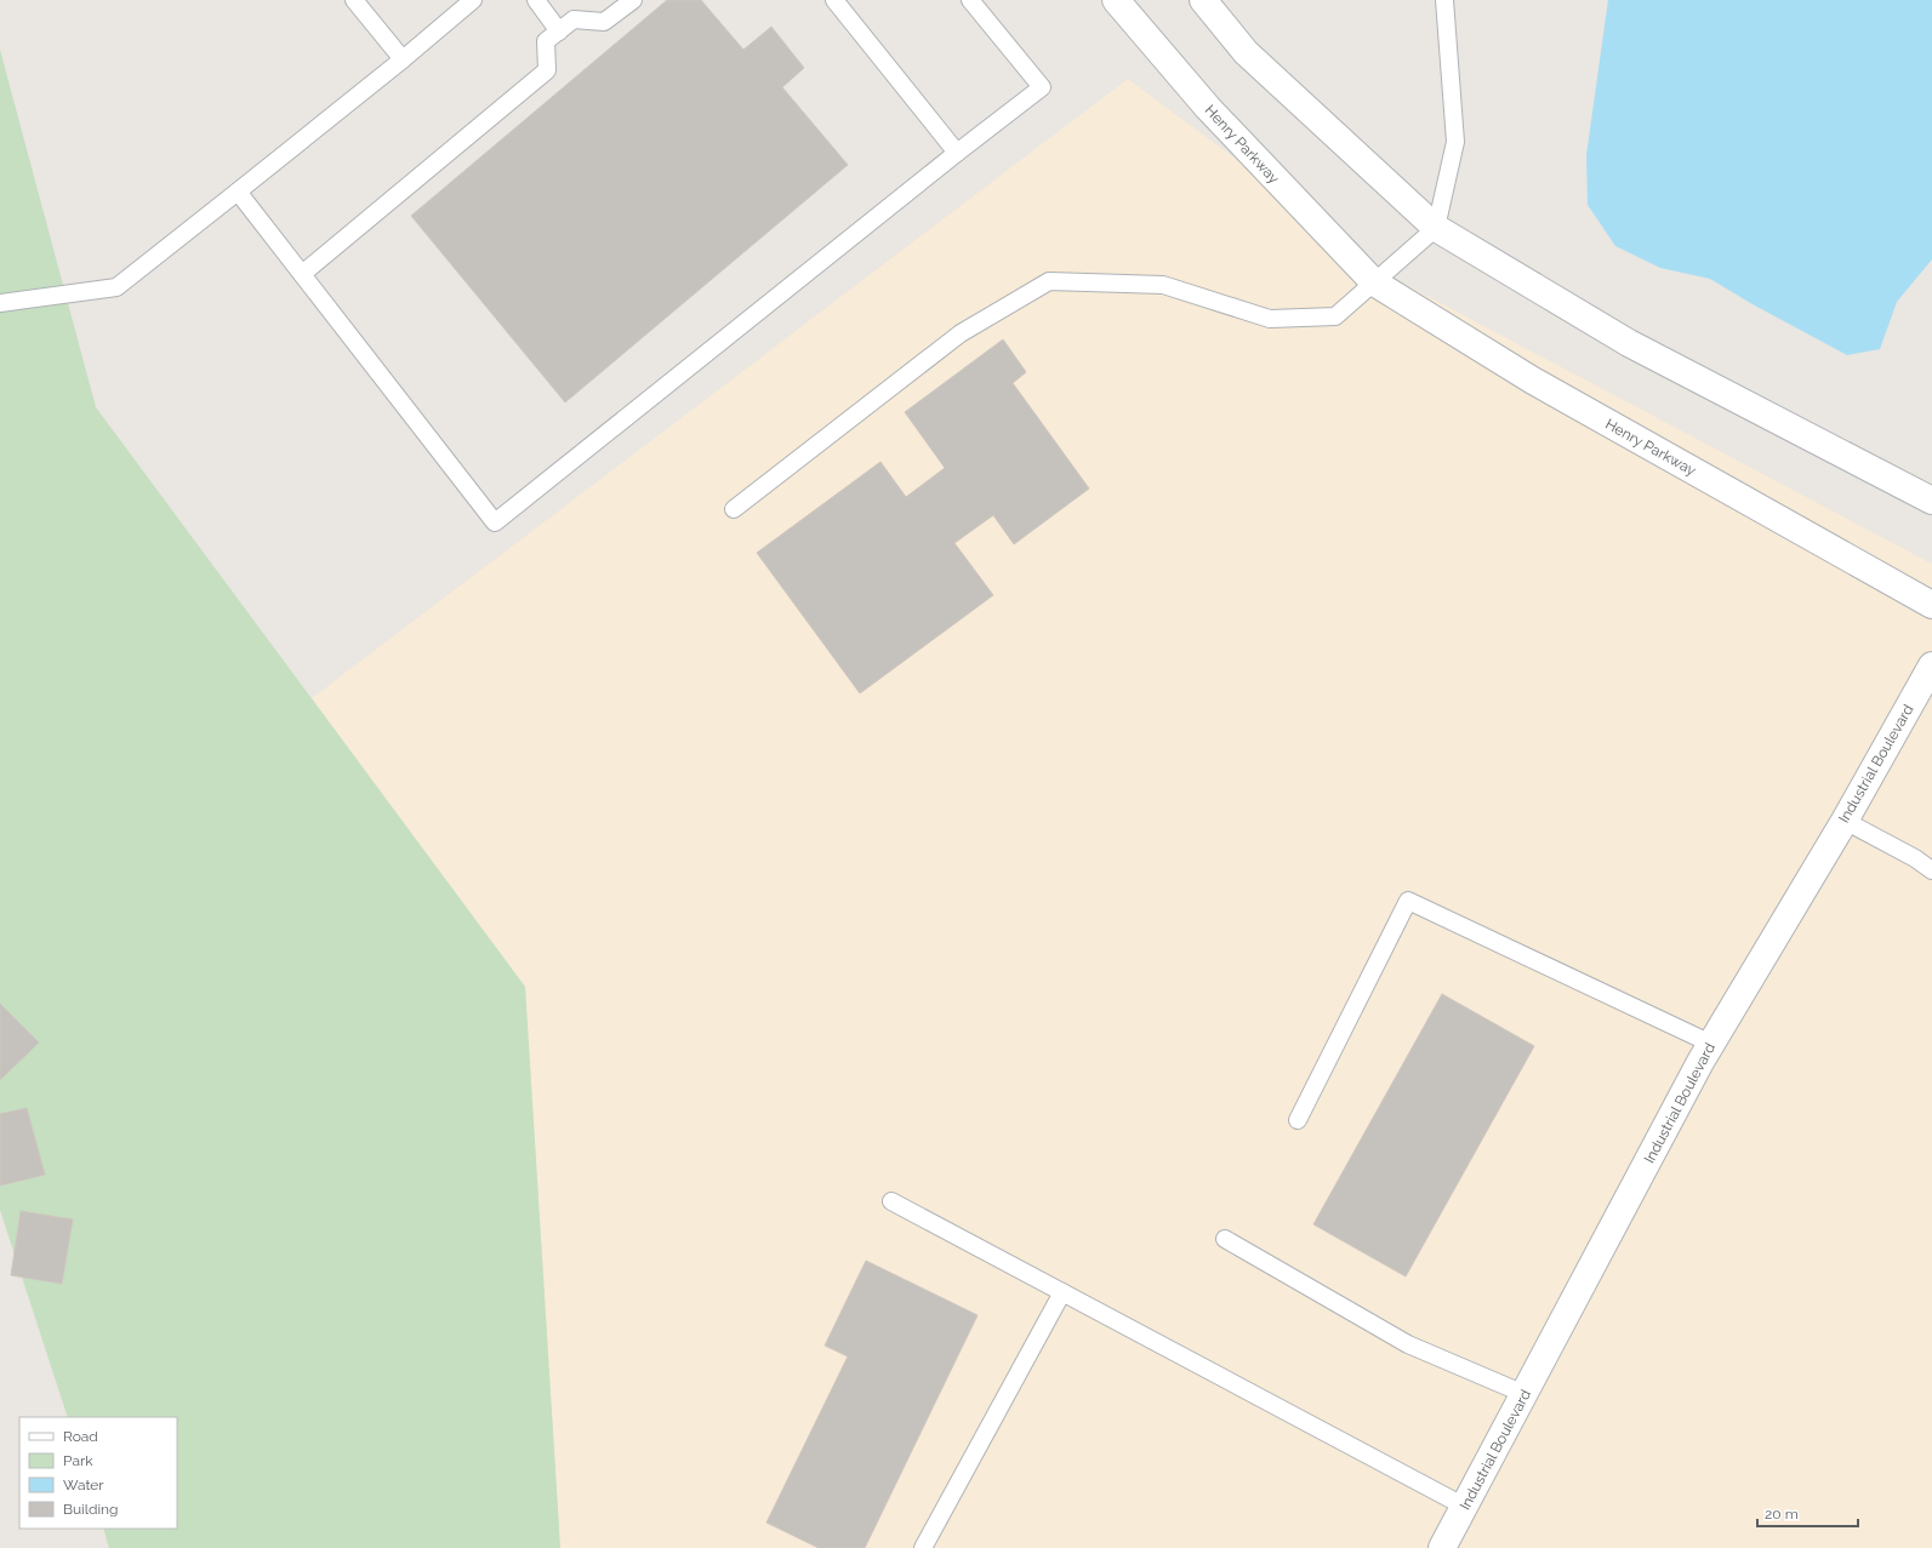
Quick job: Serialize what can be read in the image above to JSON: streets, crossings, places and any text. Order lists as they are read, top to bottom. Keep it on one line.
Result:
{"streets":{"street":["Henry Parkway","Industrial Boulevard"]},"legend":["Road","Park","Water","Building"],"scale_bar":"20 m"}
